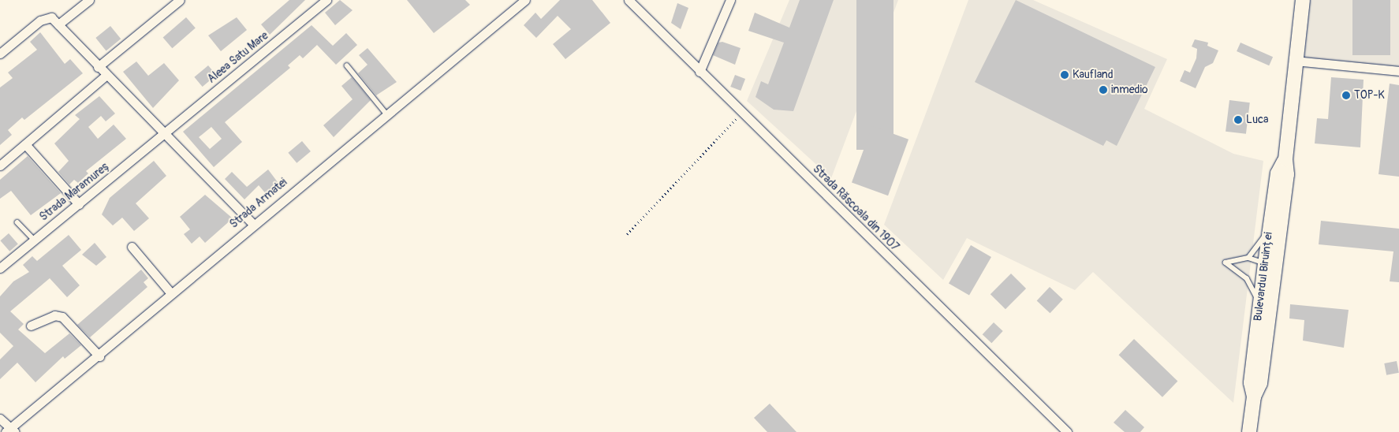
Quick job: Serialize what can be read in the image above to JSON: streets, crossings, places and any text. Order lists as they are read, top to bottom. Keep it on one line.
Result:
{"streets":{"main road":["Bulevardul Biruinței"],"street":["Aleea Satu Mare","Strada Maramureș","Strada Armatei","Strada Răscoala din 1907"]},"crossings":[["Aleea Satu Mare","Strada Maramureș"]],"places":["Kaufland","inmedio","TOP-K","Luca"]}
